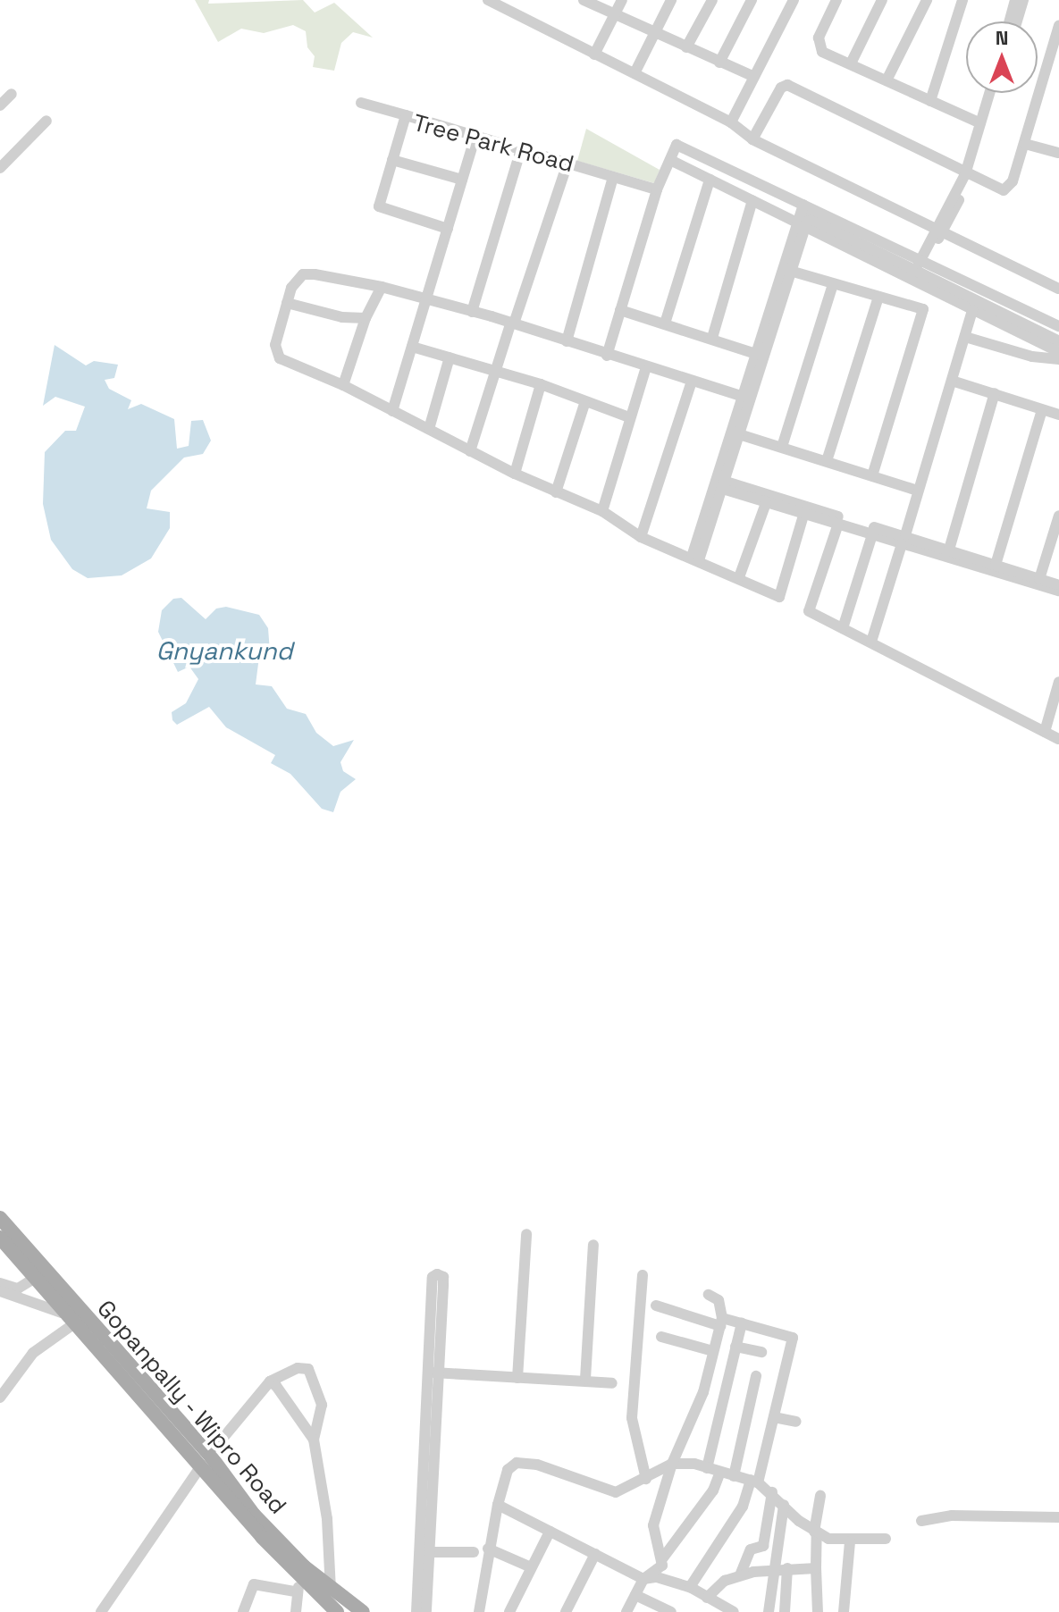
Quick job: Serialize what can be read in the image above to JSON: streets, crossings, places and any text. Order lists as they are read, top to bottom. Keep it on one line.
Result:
{"streets":{"main road":["Gopanpally - Wipro Road"],"street":["Tree Park Road"]},"water":["Gnyankund"],"north":"top"}
